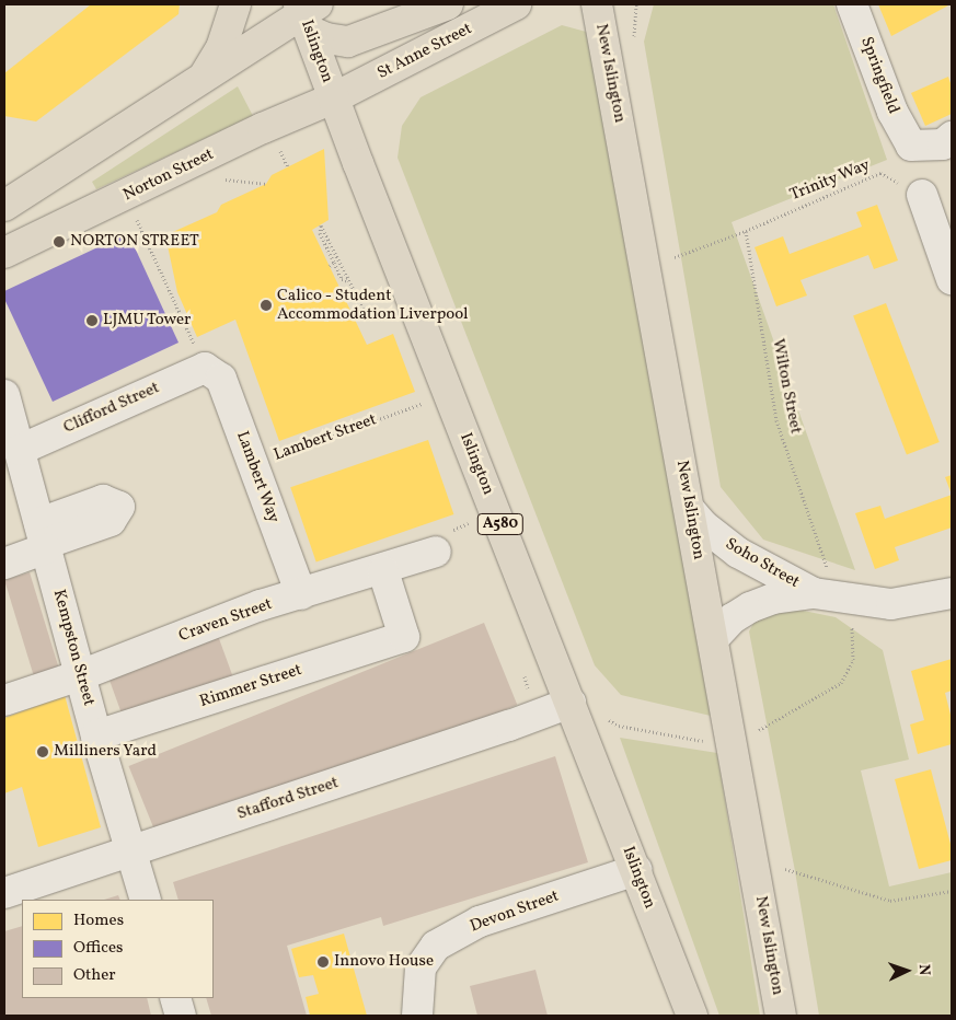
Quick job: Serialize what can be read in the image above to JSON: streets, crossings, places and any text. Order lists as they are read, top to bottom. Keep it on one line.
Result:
{"streets":{"main road":["Islington","St Anne Street","New Islington","Norton Street","A580"],"street":["Springfield","Clifford Street","Lambert Way","Soho Street","Craven Street","Kempston Street","Rimmer Street","Stafford Street","Devon Street"],"path":["Trinity Way","Wilton Street","Lambert Street"]},"crossings":[["Islington","St Anne Street"],["Islington","Norton Street"],["Islington","Stafford Street"],["Islington","Devon Street"],["St Anne Street","Norton Street"],["New Islington","Soho Street"],["Trinity Way","Wilton Street"],["Wilton Street","Soho Street"],["Clifford Street","Lambert Way"],["Clifford Street","Kempston Street"],["Lambert Street","Lambert Way"],["Lambert Way","Craven Street"],["Craven Street","Kempston Street"],["Craven Street","Rimmer Street"],["Kempston Street","Rimmer Street"],["Kempston Street","Stafford Street"]],"places":["NORTON STREET","Calico - Student Accommodation Liverpool","LJMU Tower","Milliners Yard","Innovo House"],"legend":["Homes","Offices","Other"],"north":"right"}
